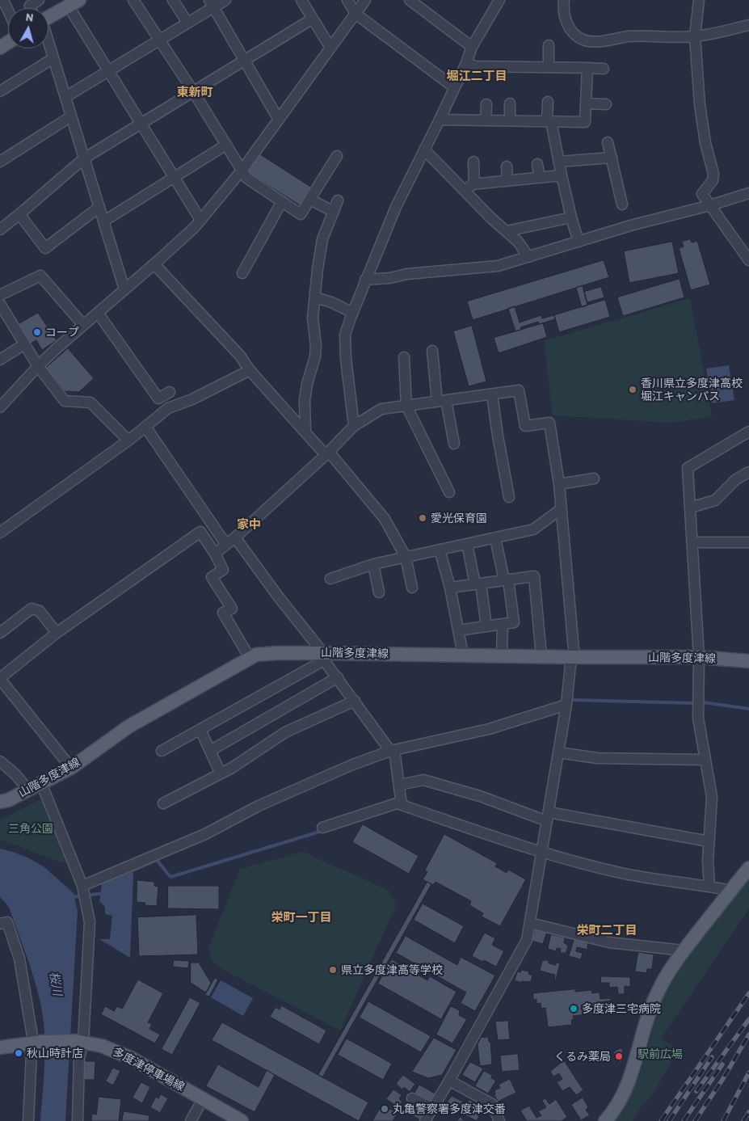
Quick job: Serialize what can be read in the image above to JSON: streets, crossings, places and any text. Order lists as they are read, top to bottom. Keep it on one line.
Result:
{"streets":{"main road":["山階多度津線","多度津停車場線"]},"districts":["堀江二丁目","東新町","家中","栄町一丁目","栄町二丁目"],"water":["桜川"],"parks":["三角公園","駅前広場"],"places":["コープ","香川県立多度津高校 堀江キャンパス","愛光保育園","県立多度津高等学校","多度津三宅病院","秋山時計店","くるみ薬局","丸亀警察署多度津交番"],"north":"top"}
